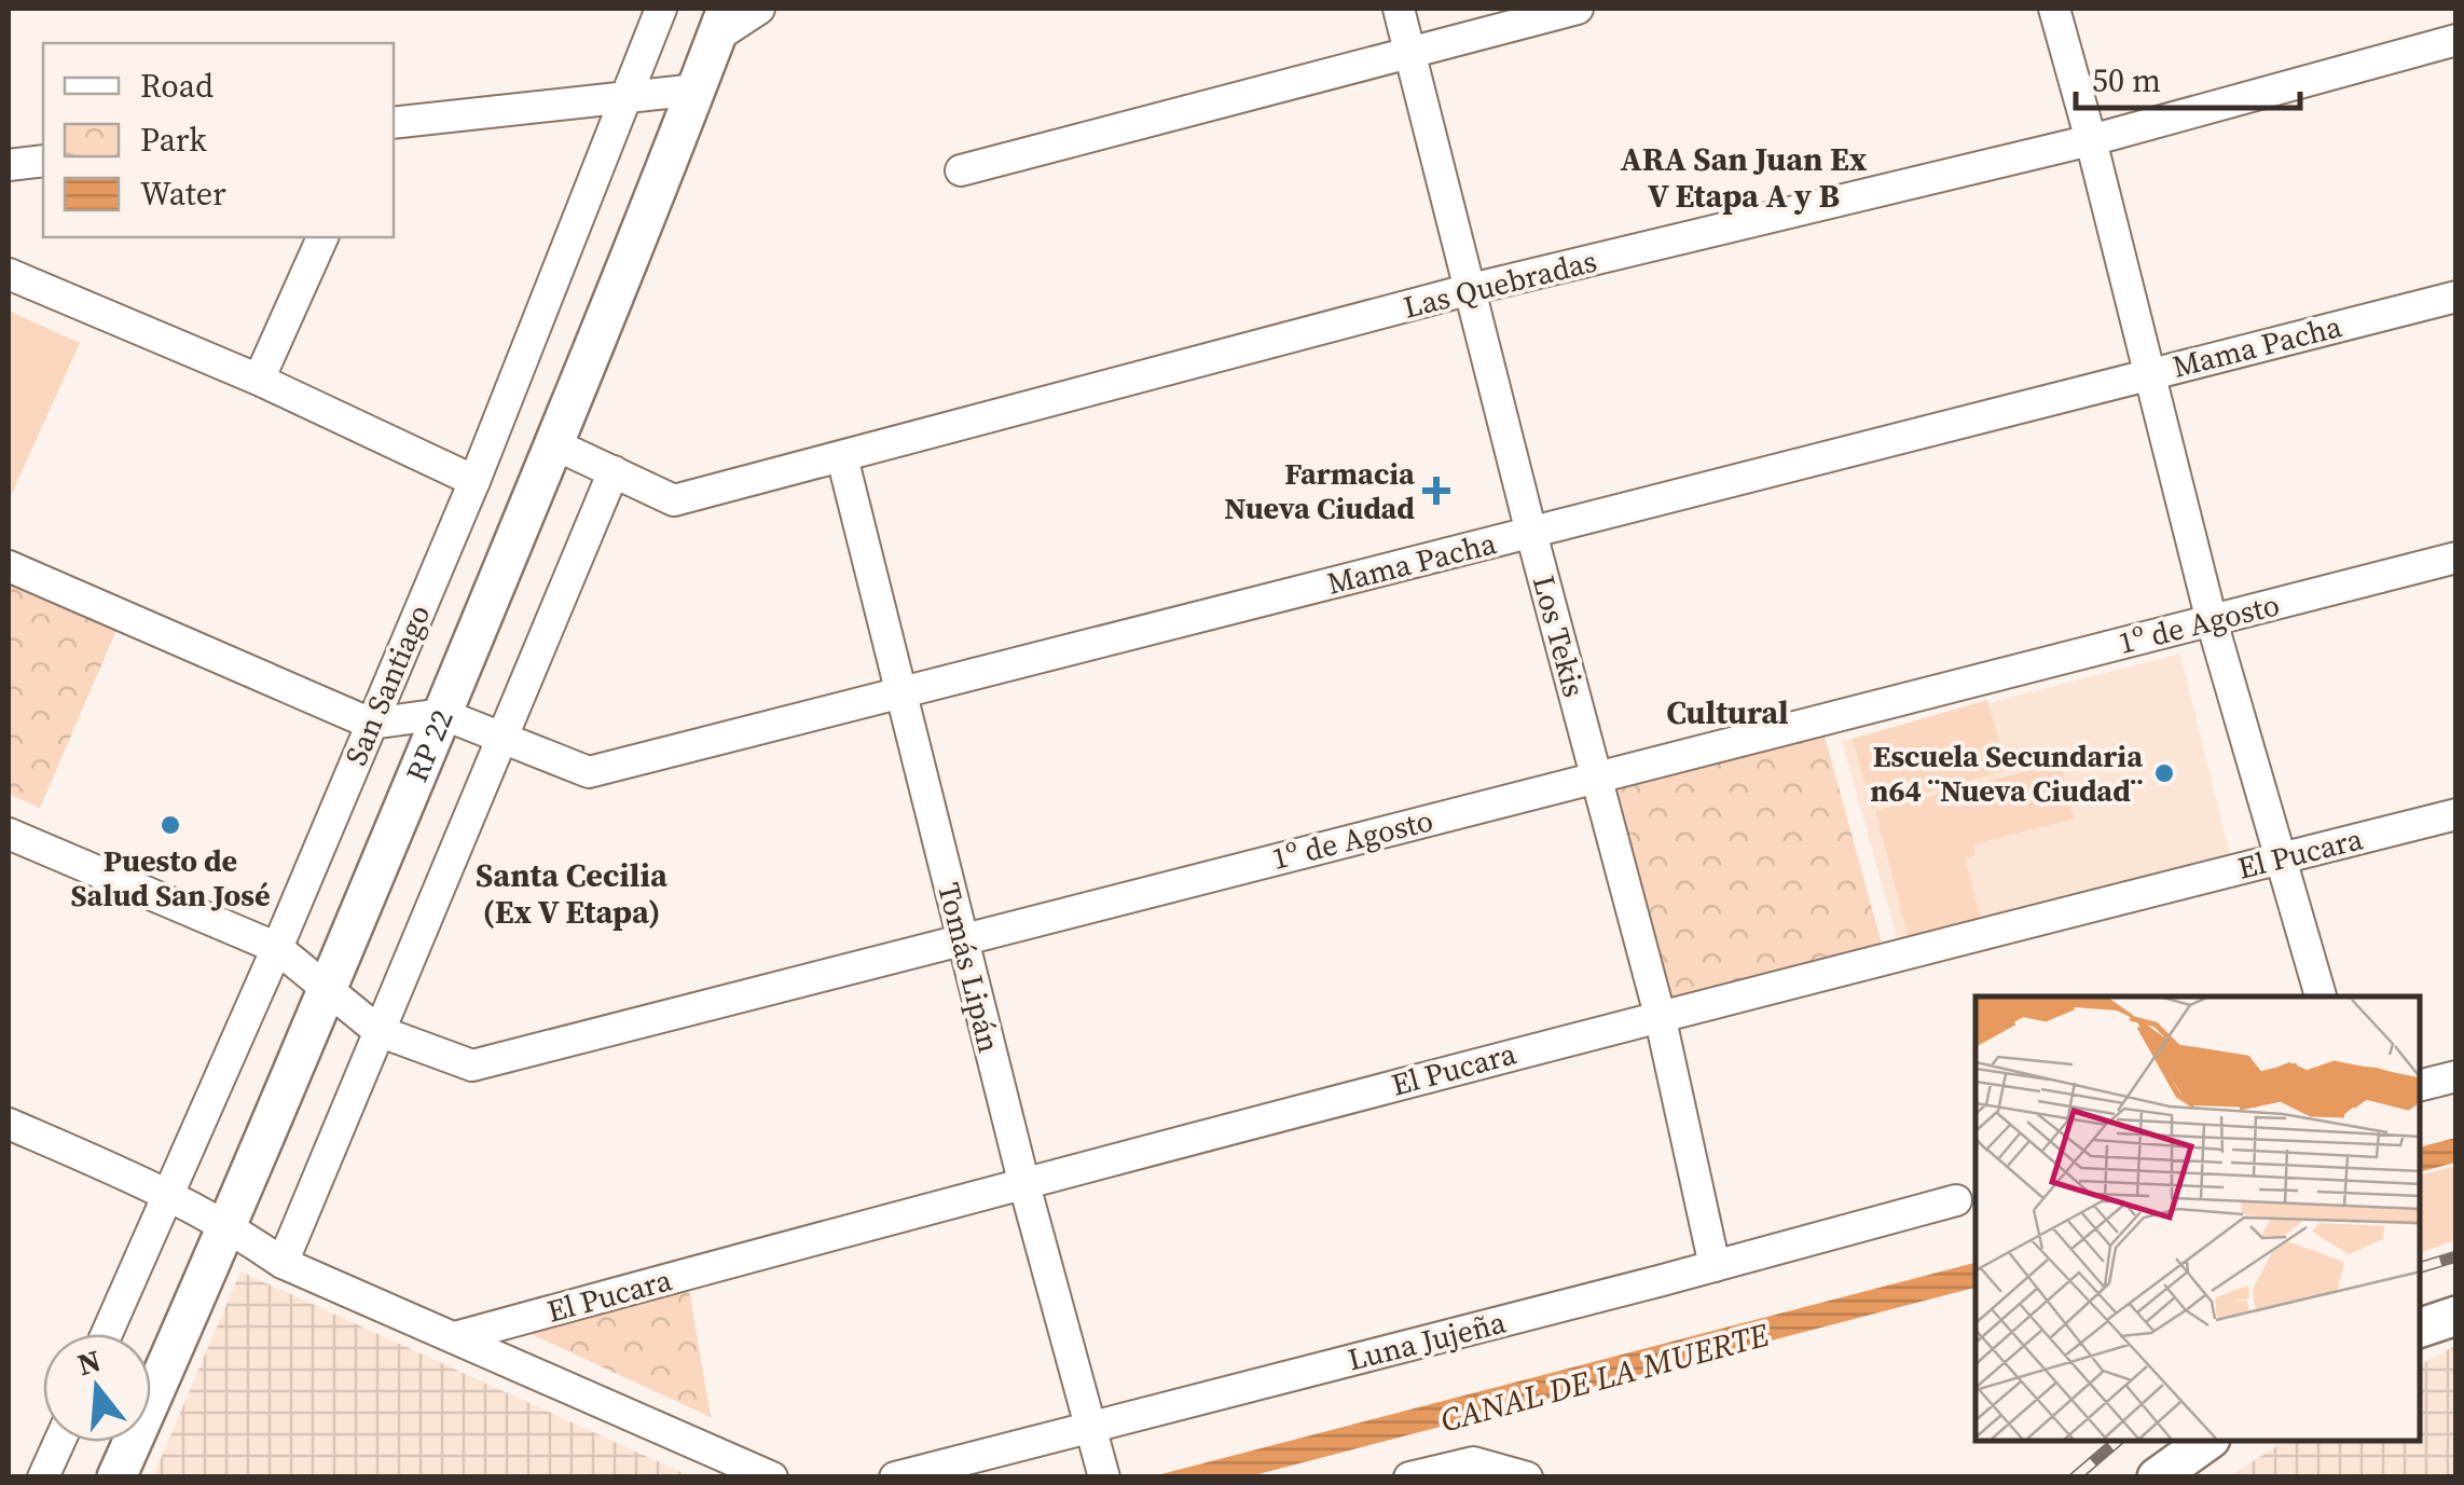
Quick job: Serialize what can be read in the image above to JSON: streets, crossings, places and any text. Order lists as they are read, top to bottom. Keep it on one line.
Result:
{"streets":{"street":["Las Quebradas","Mama Pacha","1º de Agosto","Los Tekis","San Santiago","RP 22","El Pucara","Tomás Lipán","Luna Jujeña"]},"crossings":[["Las Quebradas","Los Tekis"],["Las Quebradas","RP 22"],["Las Quebradas","Tomás Lipán"],["Mama Pacha","Los Tekis"],["Mama Pacha","San Santiago"],["Mama Pacha","RP 22"],["Mama Pacha","Tomás Lipán"],["1º de Agosto","Los Tekis"],["1º de Agosto","San Santiago"],["1º de Agosto","RP 22"],["1º de Agosto","Tomás Lipán"],["Los Tekis","El Pucara"],["Los Tekis","Luna Jujeña"],["El Pucara","Tomás Lipán"],["Tomás Lipán","Luna Jujeña"]],"districts":["ARA San Juan Ex V Etapa A y B","Cultural","Santa Cecilia (Ex V Etapa)"],"water":["CANAL DE LA MUERTE"],"places":{"health":["Farmacia Nueva Ciudad"],"other":["Escuela Secundaria n64 ¨Nueva Ciudad¨","Puesto de Salud San José"]},"legend":["Road","Park","Water"],"scale_bar":"50 m","north":"top"}
